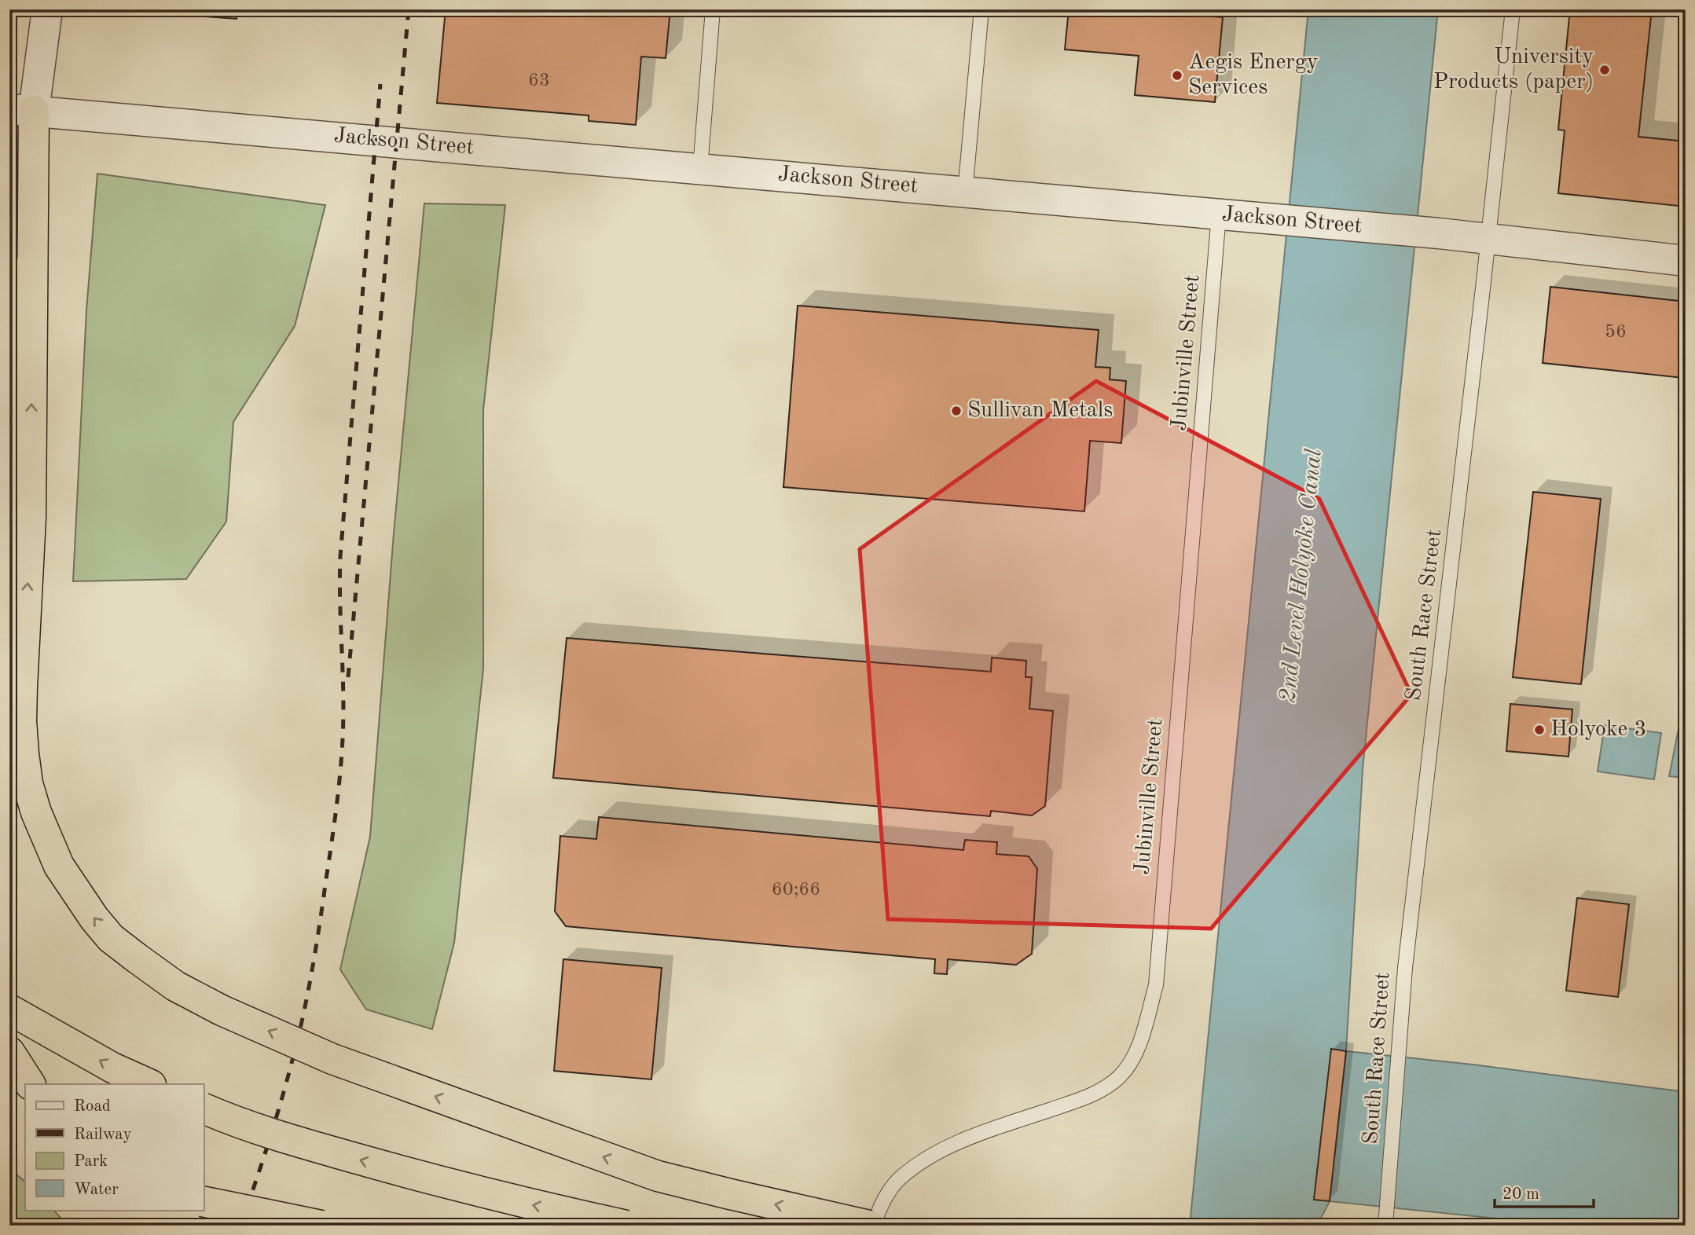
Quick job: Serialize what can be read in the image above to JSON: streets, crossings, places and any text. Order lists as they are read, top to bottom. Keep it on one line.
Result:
{"streets":{"street":["Jackson Street"],"lane":["Jubinville Street","South Race Street"]},"crossings":[["Jackson Street","Jubinville Street"],["Jackson Street","South Race Street"]],"water":["2nd Level Holyoke Canal"],"places":["University Products (paper)","Aegis Energy Services","Sullivan Metals","Holyoke 3"],"house_numbers":["63","56","60;66"],"legend":["Road","Railway","Park","Water"],"scale_bar":"20 m"}
